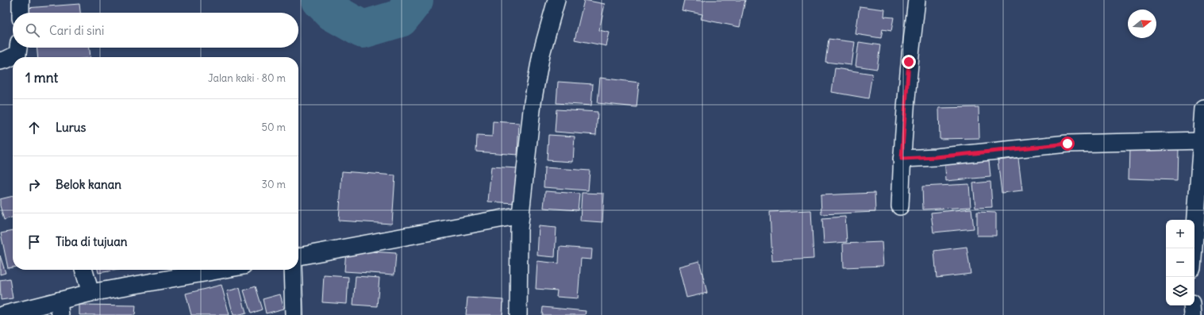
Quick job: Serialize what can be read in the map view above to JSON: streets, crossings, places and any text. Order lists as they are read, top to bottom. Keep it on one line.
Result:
{"north":"right","page":{"search":"Cari di sini","heading":["1 mnt","Jalan kaki · 80 m"],"list":[["Lurus","50 m"],["Belok kanan","30 m"],"Tiba di tujuan"],"map_buttons":["+","−"]}}
